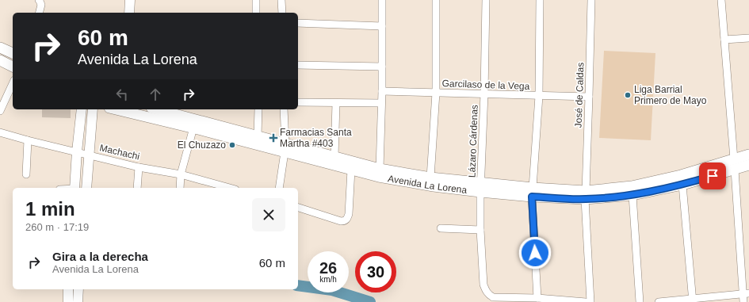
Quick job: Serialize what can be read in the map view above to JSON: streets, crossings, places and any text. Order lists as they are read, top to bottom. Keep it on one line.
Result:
{"streets":{"main road":["Avenida La Lorena"],"street":["Garcilaso de la Vega","José de Caldas","Lázaro Cárdenas","Machachi"]},"crossings":[["Garcilaso de la Vega","José de Caldas"],["Garcilaso de la Vega","Lázaro Cárdenas"],["José de Caldas","Avenida La Lorena"],["Lázaro Cárdenas","Avenida La Lorena"]],"places":{"other":["Liga Barrial Primero de Mayo","El Chuzazo"],"health":["Farmacias Santa Martha #403"]},"page":{"turn":["60 m","Avenida La Lorena"],"heading":["1 min","260 m · 17:19"],"list":[{"name":"Gira a la derecha","note":"Avenida La Lorena","value":"60 m"}],"speed":"26 km/h","limit":"30"}}
